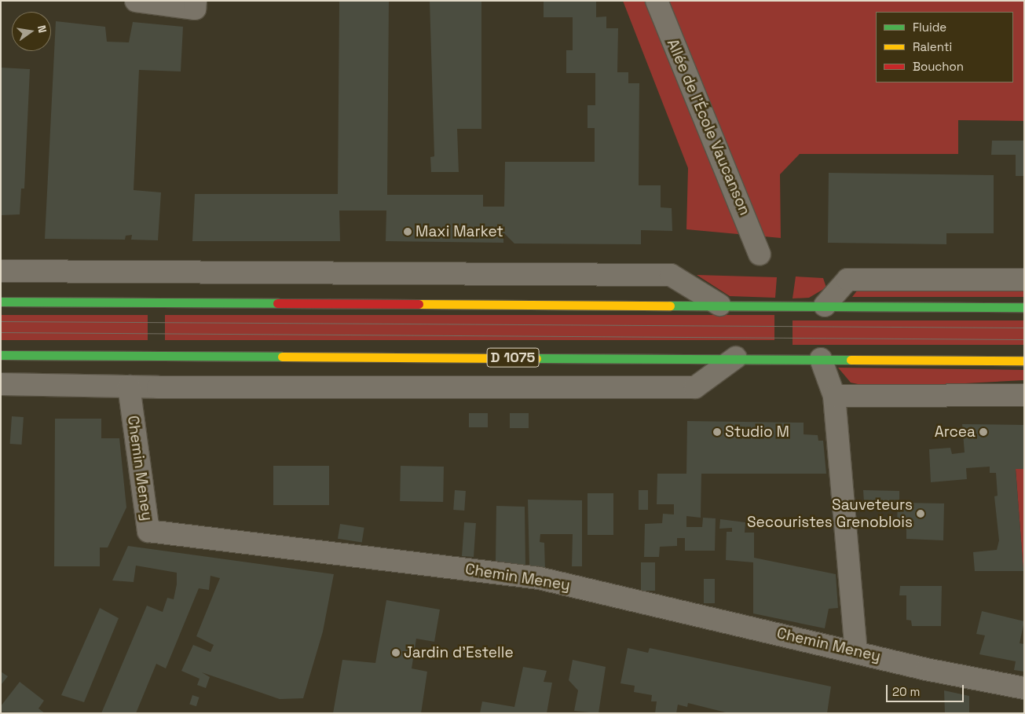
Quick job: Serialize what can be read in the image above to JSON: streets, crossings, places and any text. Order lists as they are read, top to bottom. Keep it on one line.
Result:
{"streets":{"main road":["D 1075"],"street":["Allée de l'École Vaucanson","Chemin Meney"]},"places":["Maxi Market","Studio M","Arcea","Sauveteurs Secouristes Grenoblois","Jardin d'Estelle"],"legend":["Fluide","Ralenti","Bouchon"],"scale_bar":"20 m","north":"right"}
